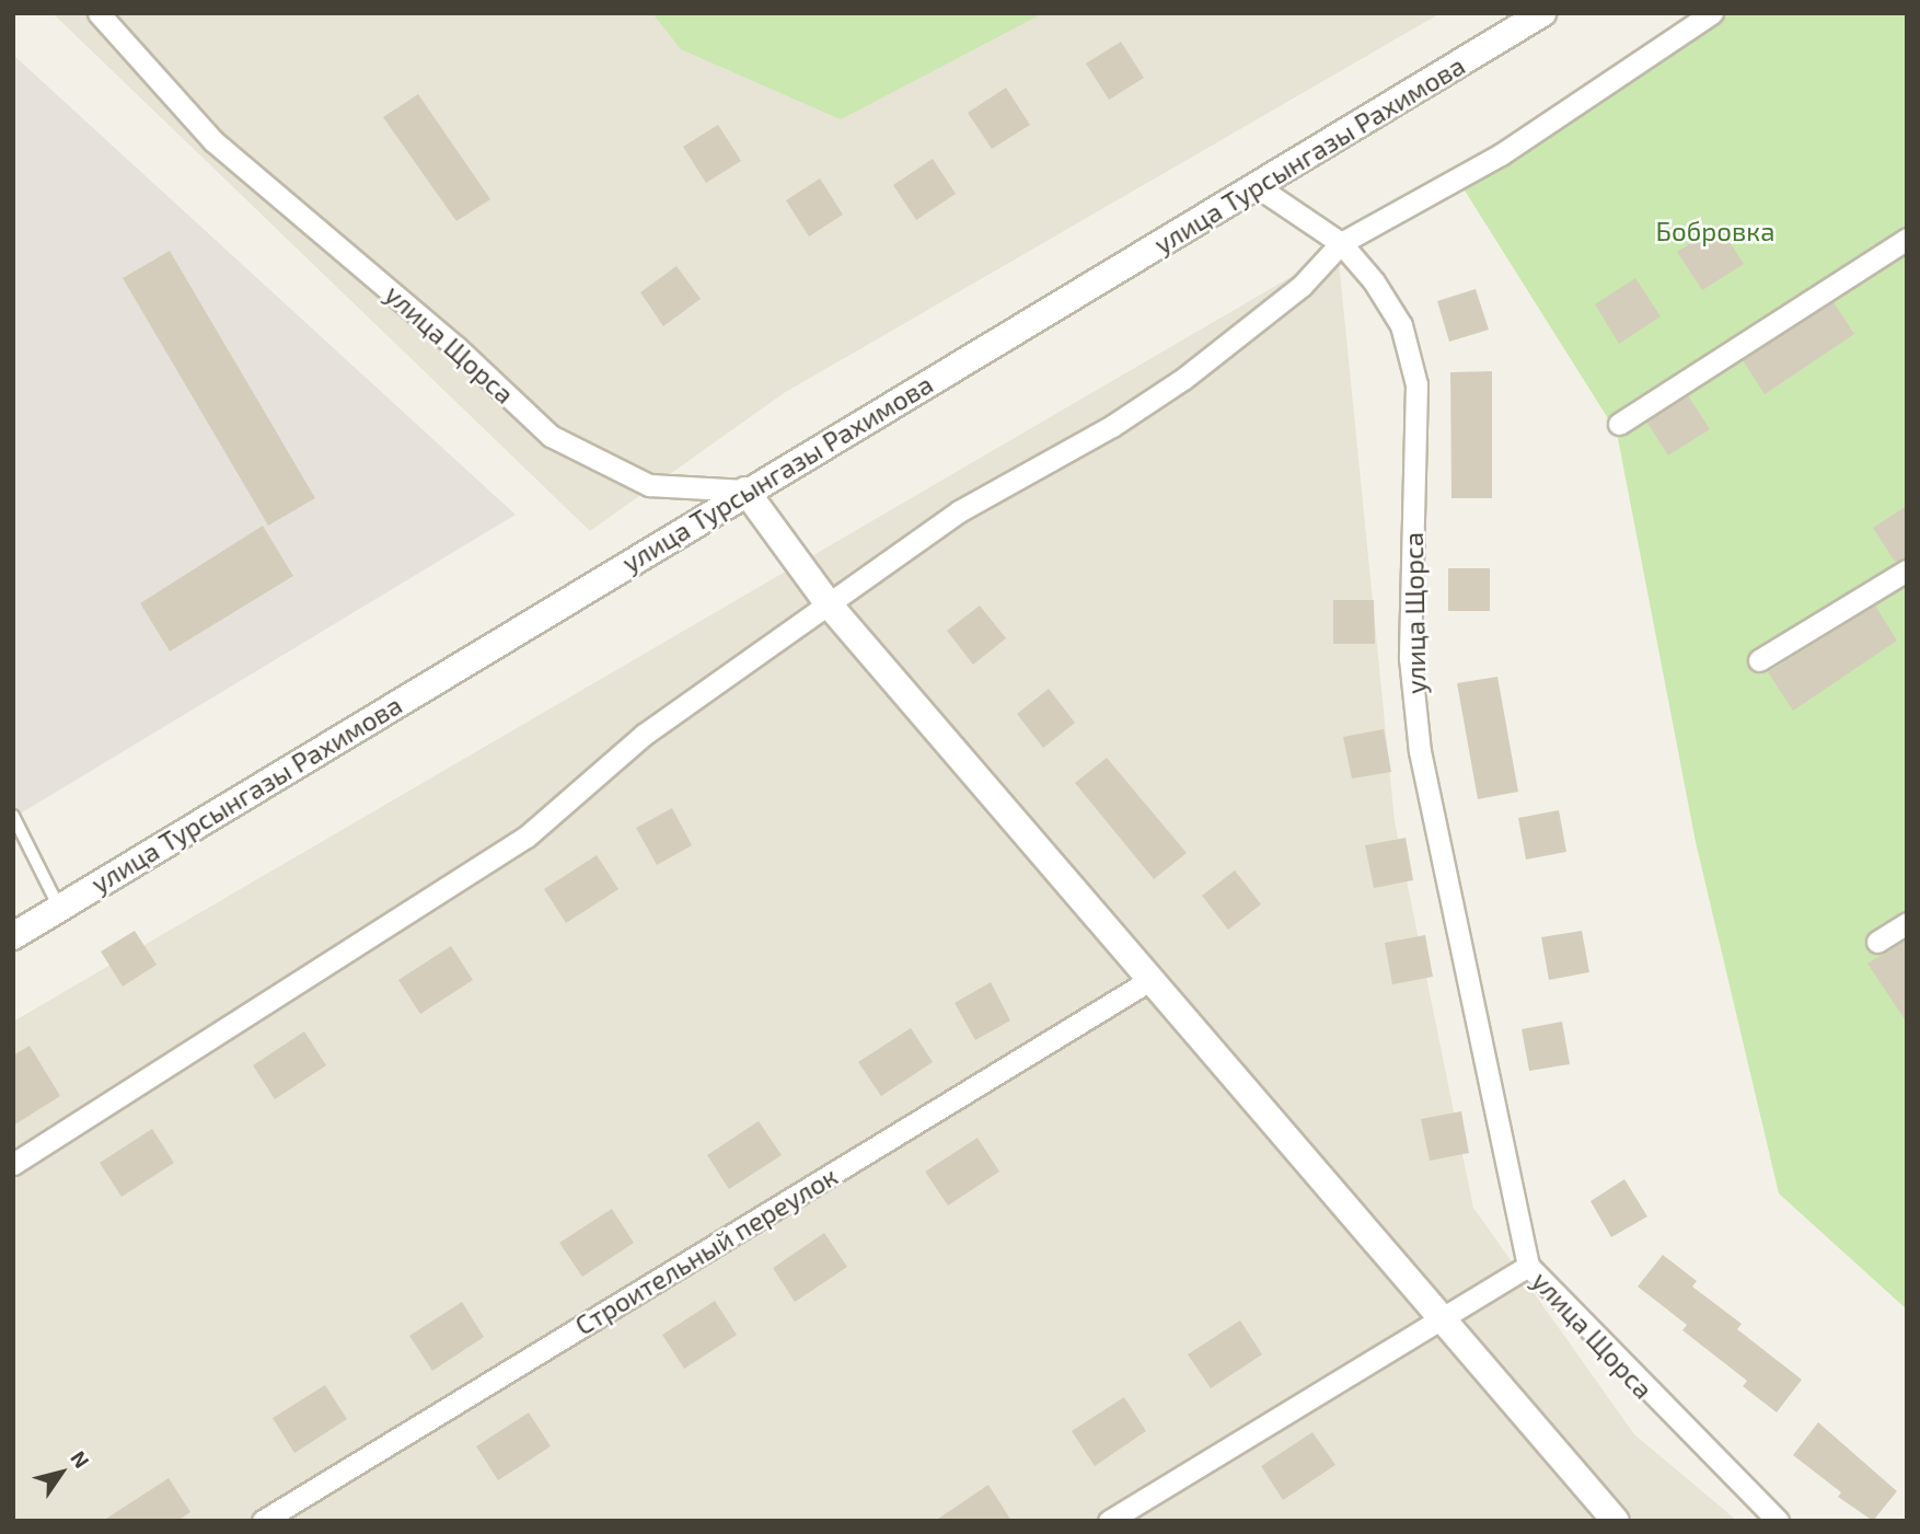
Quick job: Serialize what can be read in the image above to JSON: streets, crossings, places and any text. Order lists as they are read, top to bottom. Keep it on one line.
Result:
{"streets":{"street":["улица Турсынгазы Рахимова","улица Щорса","Строительный переулок"]},"crossings":[["улица Турсынгазы Рахимова","улица Щорса"]],"parks":["Бобровка"],"north":"top right"}
